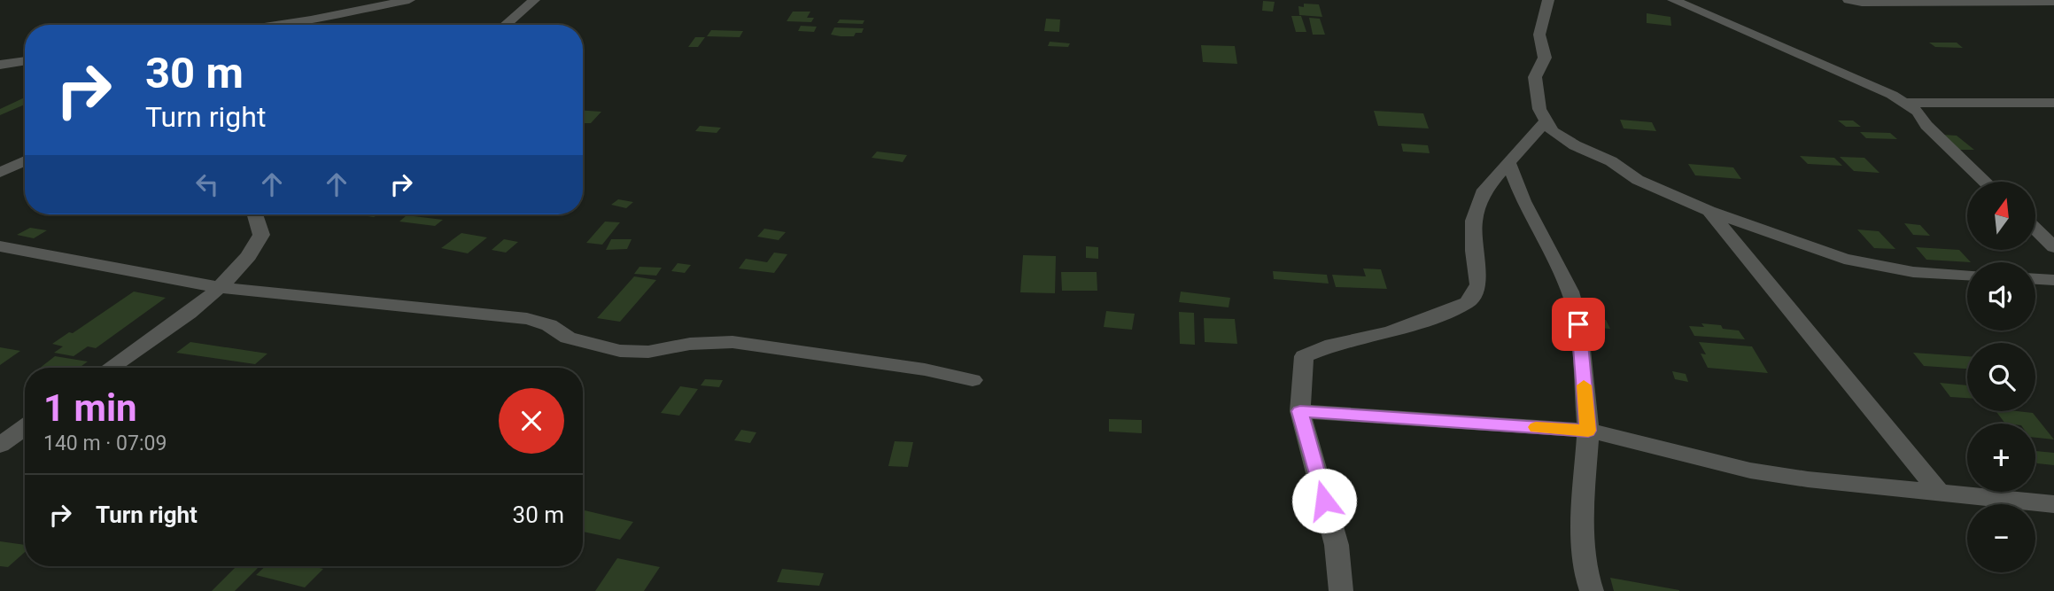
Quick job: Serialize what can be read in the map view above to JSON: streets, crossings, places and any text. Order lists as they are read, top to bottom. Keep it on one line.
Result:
{"north":"top","page":{"turn":["30 m","Turn right"],"map_buttons":["+","−"],"heading":["1 min","140 m · 07:09"],"list":[{"name":"Turn right","value":"30 m"}]}}
